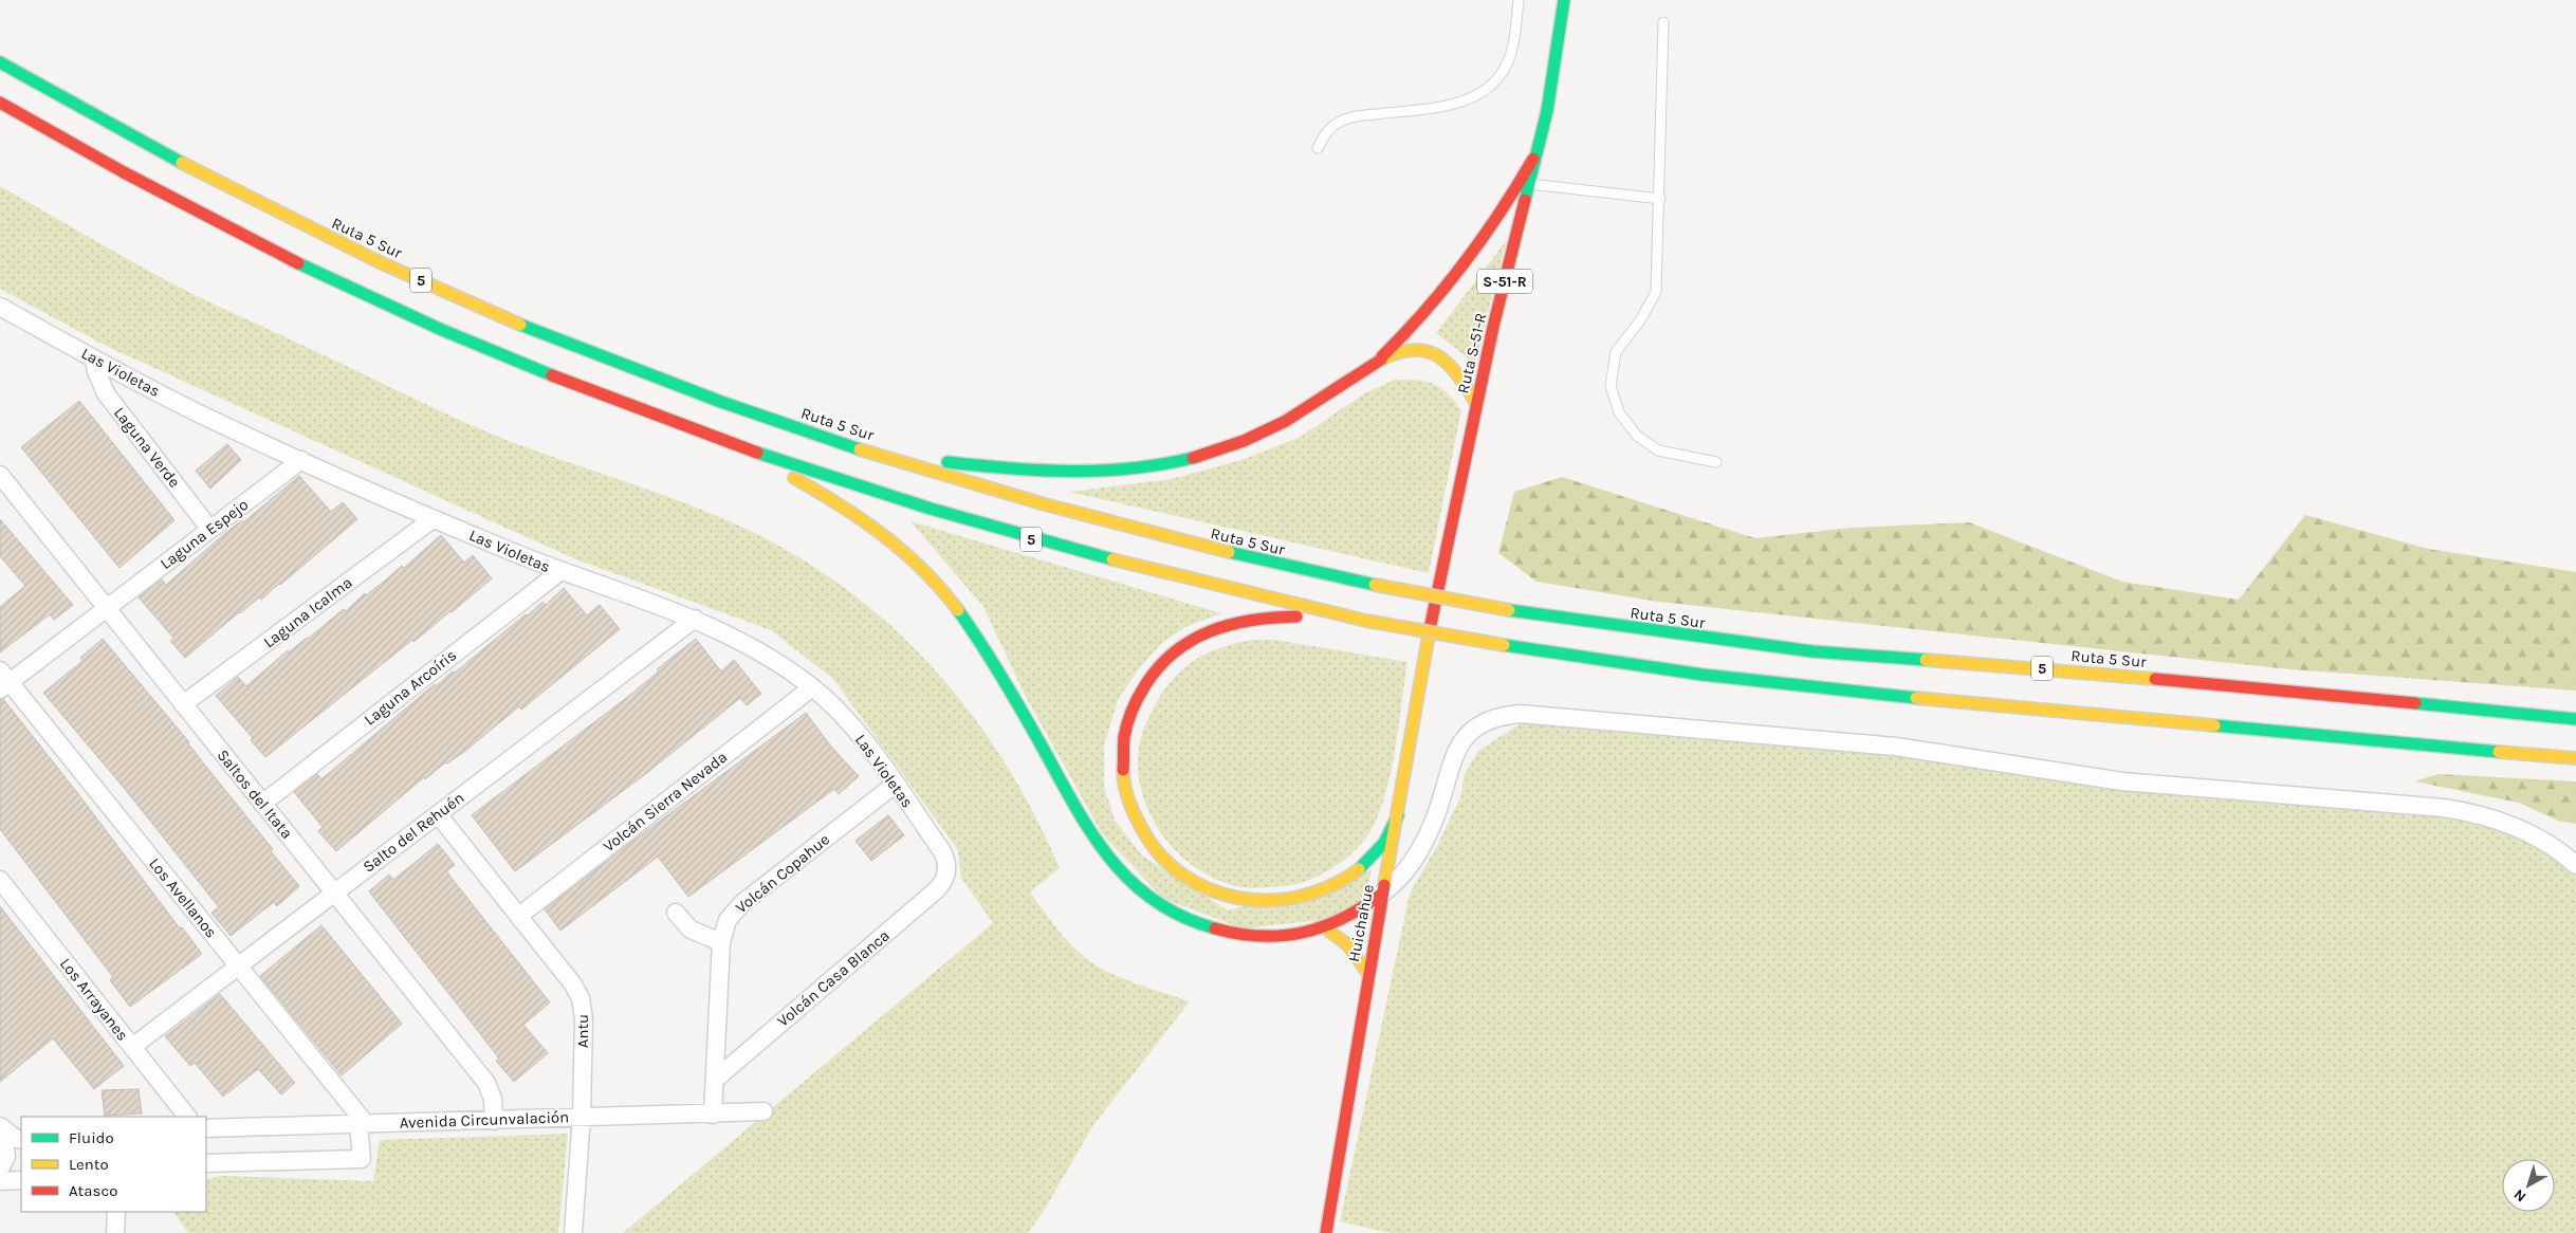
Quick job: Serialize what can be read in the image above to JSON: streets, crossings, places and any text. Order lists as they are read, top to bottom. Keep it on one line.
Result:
{"streets":{"main road":["Ruta 5 Sur","5","S-51-R","Ruta S-51-R","Huichahue"],"street":["Las Violetas","Laguna Verde","Laguna Espejo","Laguna Icalma","Laguna Arcoíris","Saltos del Itata","Volcán Sierra Nevada","Salto del Rehuén","Volcán Copahue","Los Avellanos","Volcán Casa Blanca","Los Arrayanes","Antu","Avenida Circunvalación"]},"crossings":[["Ruta S-51-R","Huichahue"],["Las Violetas","Laguna Verde"],["Las Violetas","Laguna Espejo"],["Las Violetas","Laguna Icalma"],["Las Violetas","Laguna Arcoíris"],["Las Violetas","Volcán Sierra Nevada"],["Las Violetas","Salto del Rehuén"],["Las Violetas","Volcán Copahue"],["Las Violetas","Volcán Casa Blanca"],["Laguna Verde","Laguna Espejo"],["Laguna Espejo","Saltos del Itata"],["Laguna Espejo","Los Avellanos"],["Laguna Icalma","Saltos del Itata"],["Laguna Arcoíris","Saltos del Itata"],["Saltos del Itata","Salto del Rehuén"],["Saltos del Itata","Avenida Circunvalación"],["Volcán Sierra Nevada","Antu"],["Salto del Rehuén","Los Avellanos"],["Salto del Rehuén","Los Arrayanes"],["Salto del Rehuén","Antu"],["Volcán Copahue","Volcán Casa Blanca"],["Volcán Copahue","Avenida Circunvalación"],["Los Avellanos","Avenida Circunvalación"],["Antu","Avenida Circunvalación"]],"legend":["Fluido","Lento","Atasco"],"north":"bottom left"}
